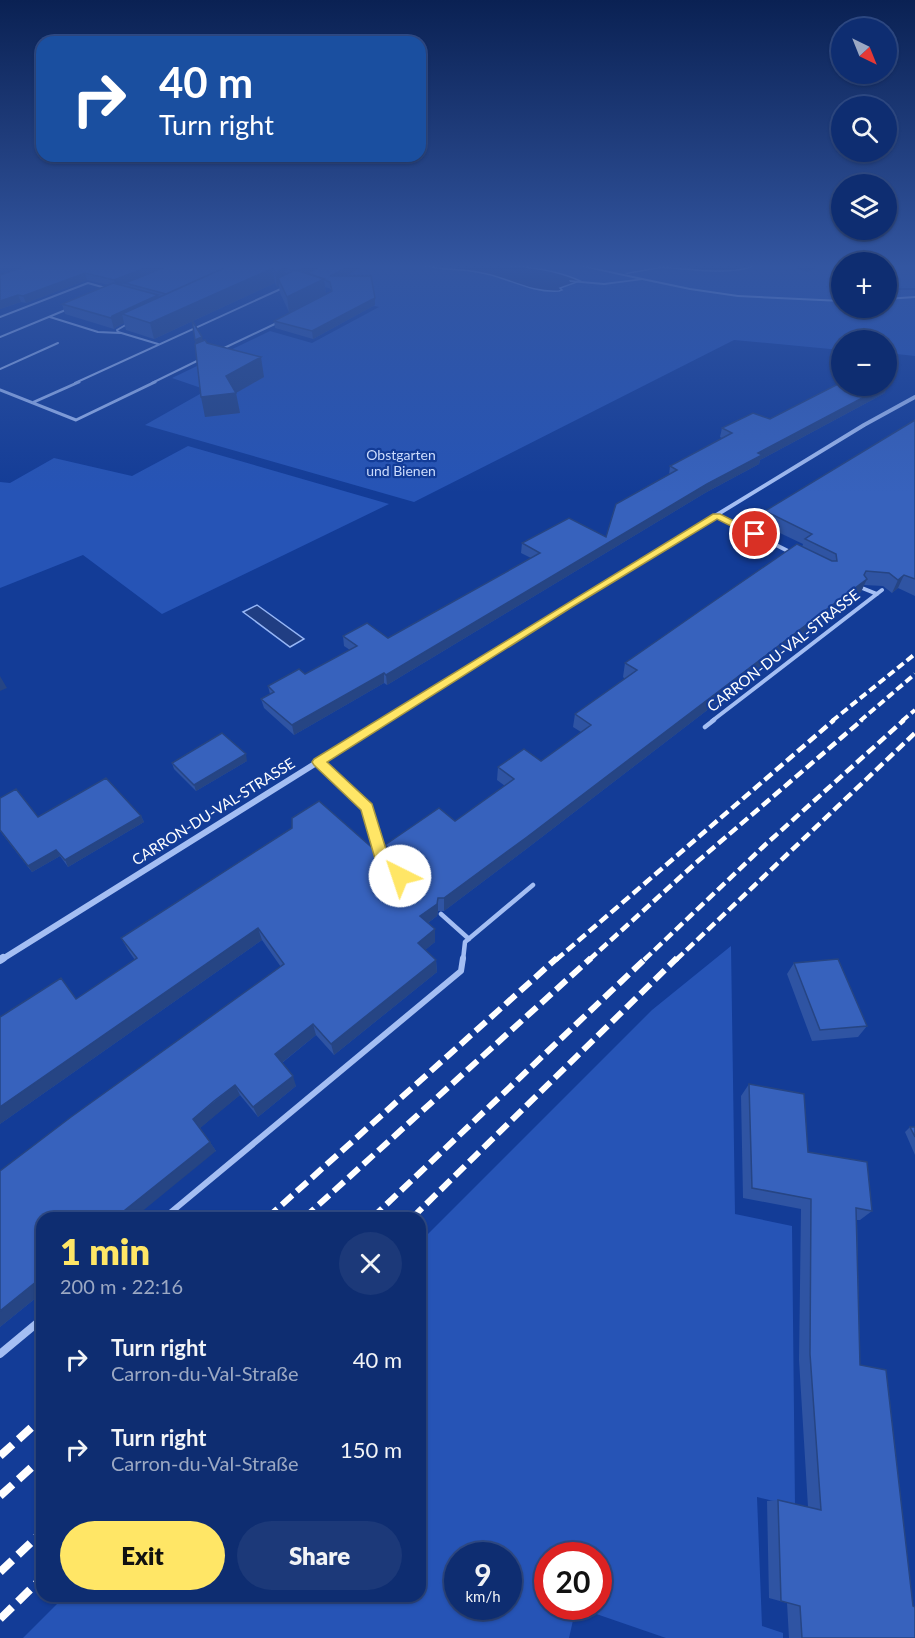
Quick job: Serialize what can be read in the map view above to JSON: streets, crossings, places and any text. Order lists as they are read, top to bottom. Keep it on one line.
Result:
{"streets":{"street":["CARRON-DU-VAL-STRASSE"]},"parks":["Obstgarten und Bienen"],"north":"bottom right","page":{"map_buttons":["+","−"],"turn":["40 m","Turn right"],"heading":["1 min","200 m · 22:16"],"list":[{"name":"Turn right","note":"Carron-du-Val-Straße","value":"40 m"},{"name":"Turn right","note":"Carron-du-Val-Straße","value":"150 m"}],"buttons":["Exit","Share"],"speed":"9 km/h","limit":"20"}}
